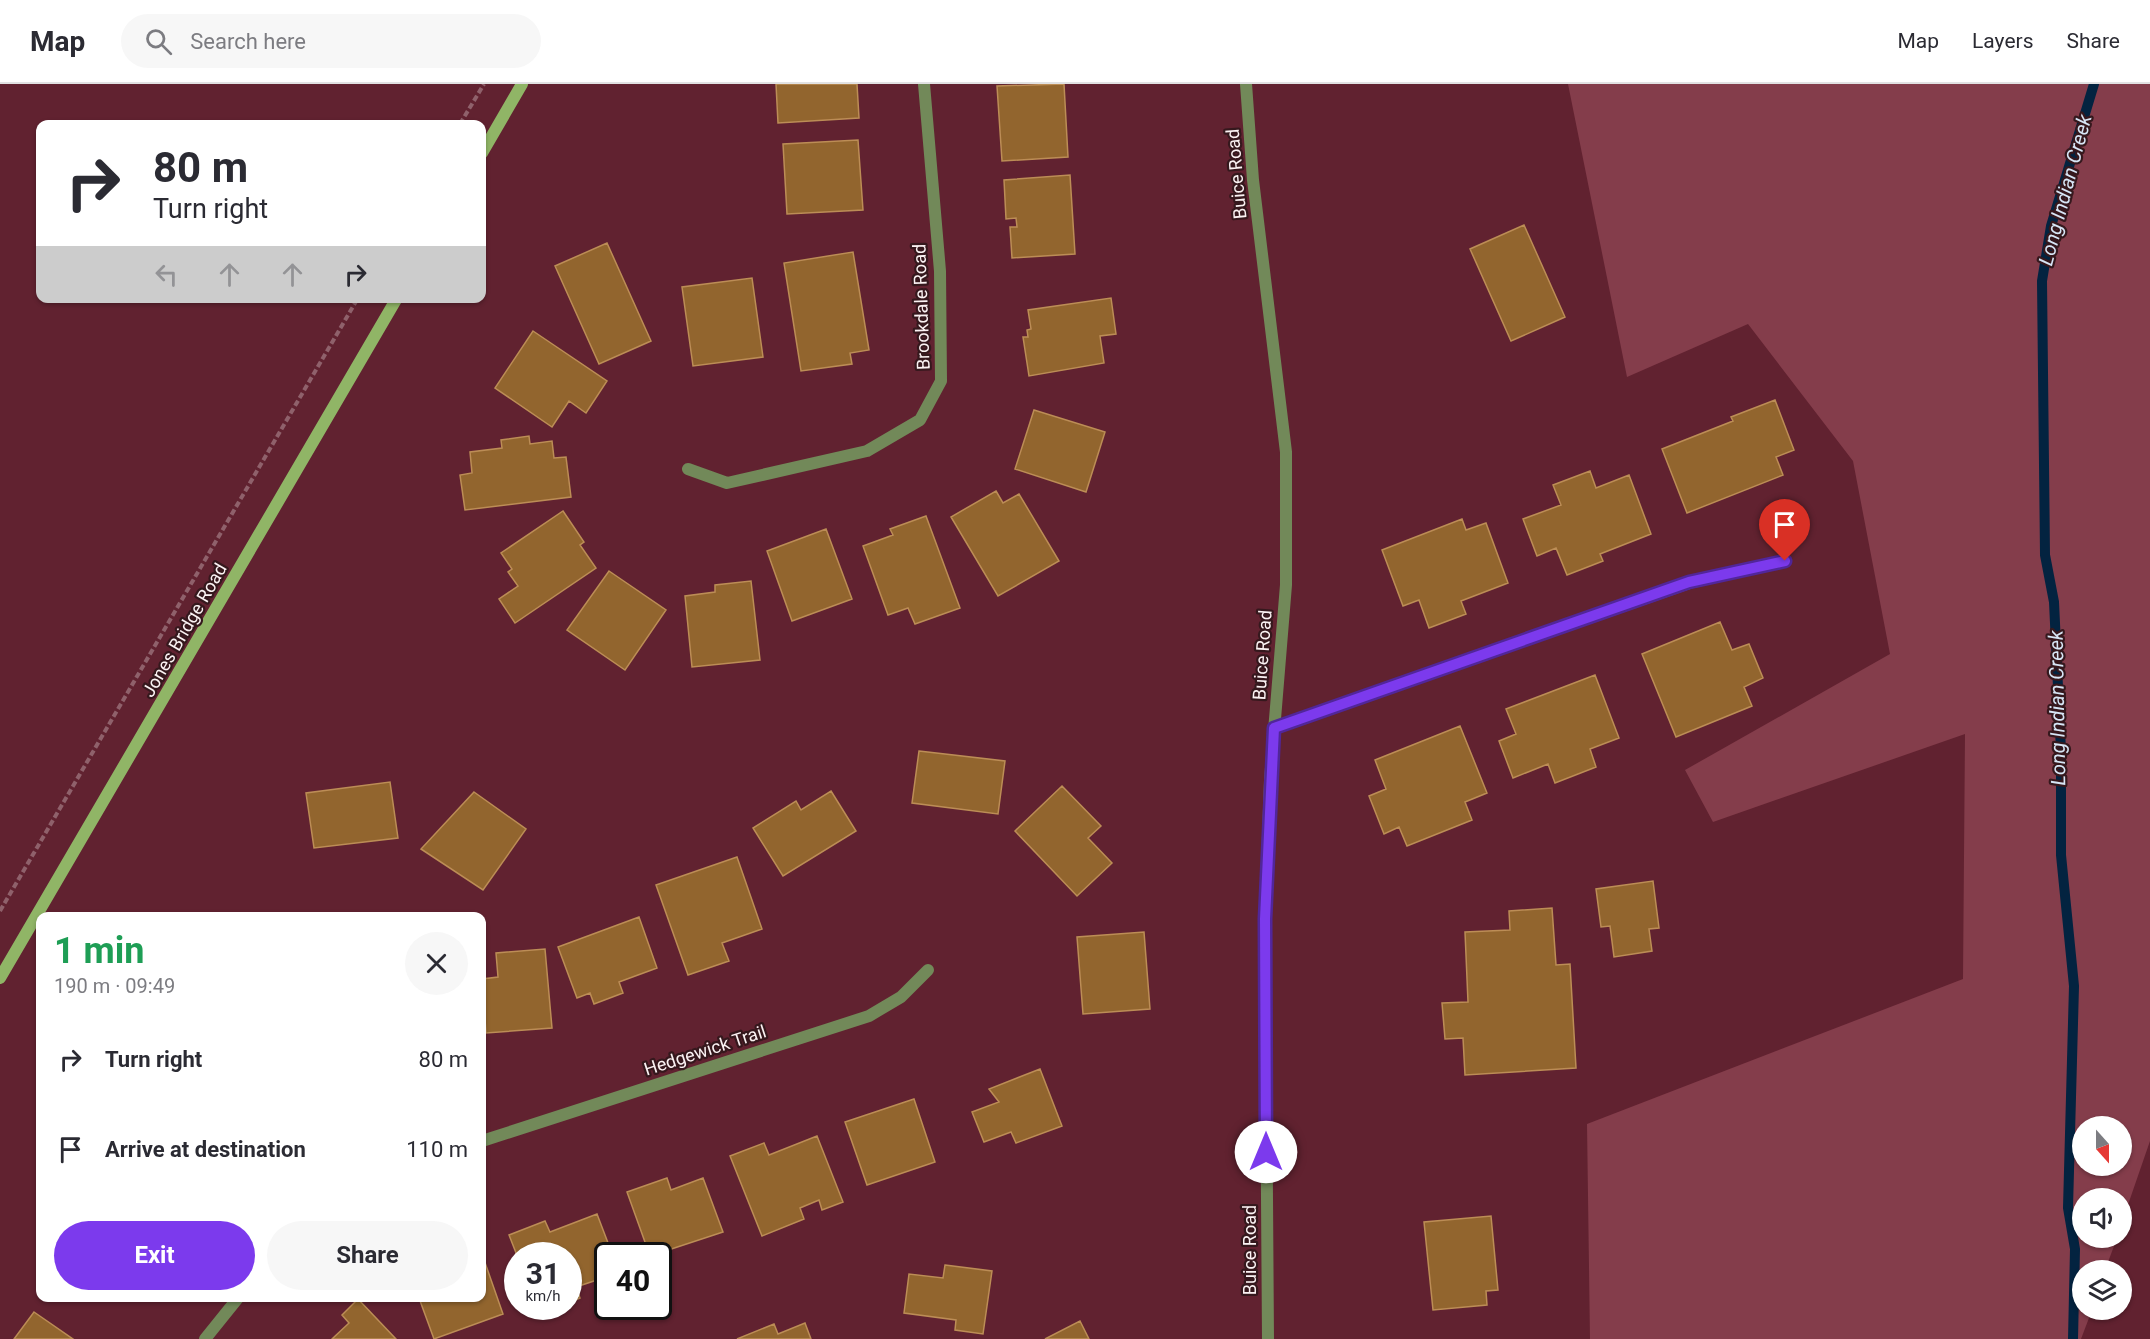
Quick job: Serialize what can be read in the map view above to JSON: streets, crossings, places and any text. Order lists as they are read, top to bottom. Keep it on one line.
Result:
{"streets":{"main road":["Jones Bridge Road"],"street":["Buice Road","Brookdale Road","Hedgewick Trail"]},"water":["Long Indian Creek"],"north":"bottom","page":{"header":"Map","search":"Search here","nav":["Map","Layers","Share"],"turn":["80 m","Turn right"],"heading":["1 min","190 m · 09:49"],"list":[{"name":"Turn right","value":"80 m"},{"name":"Arrive at destination","value":"110 m"}],"buttons":["Exit","Share"],"speed":"31 km/h","limit":"40"}}
